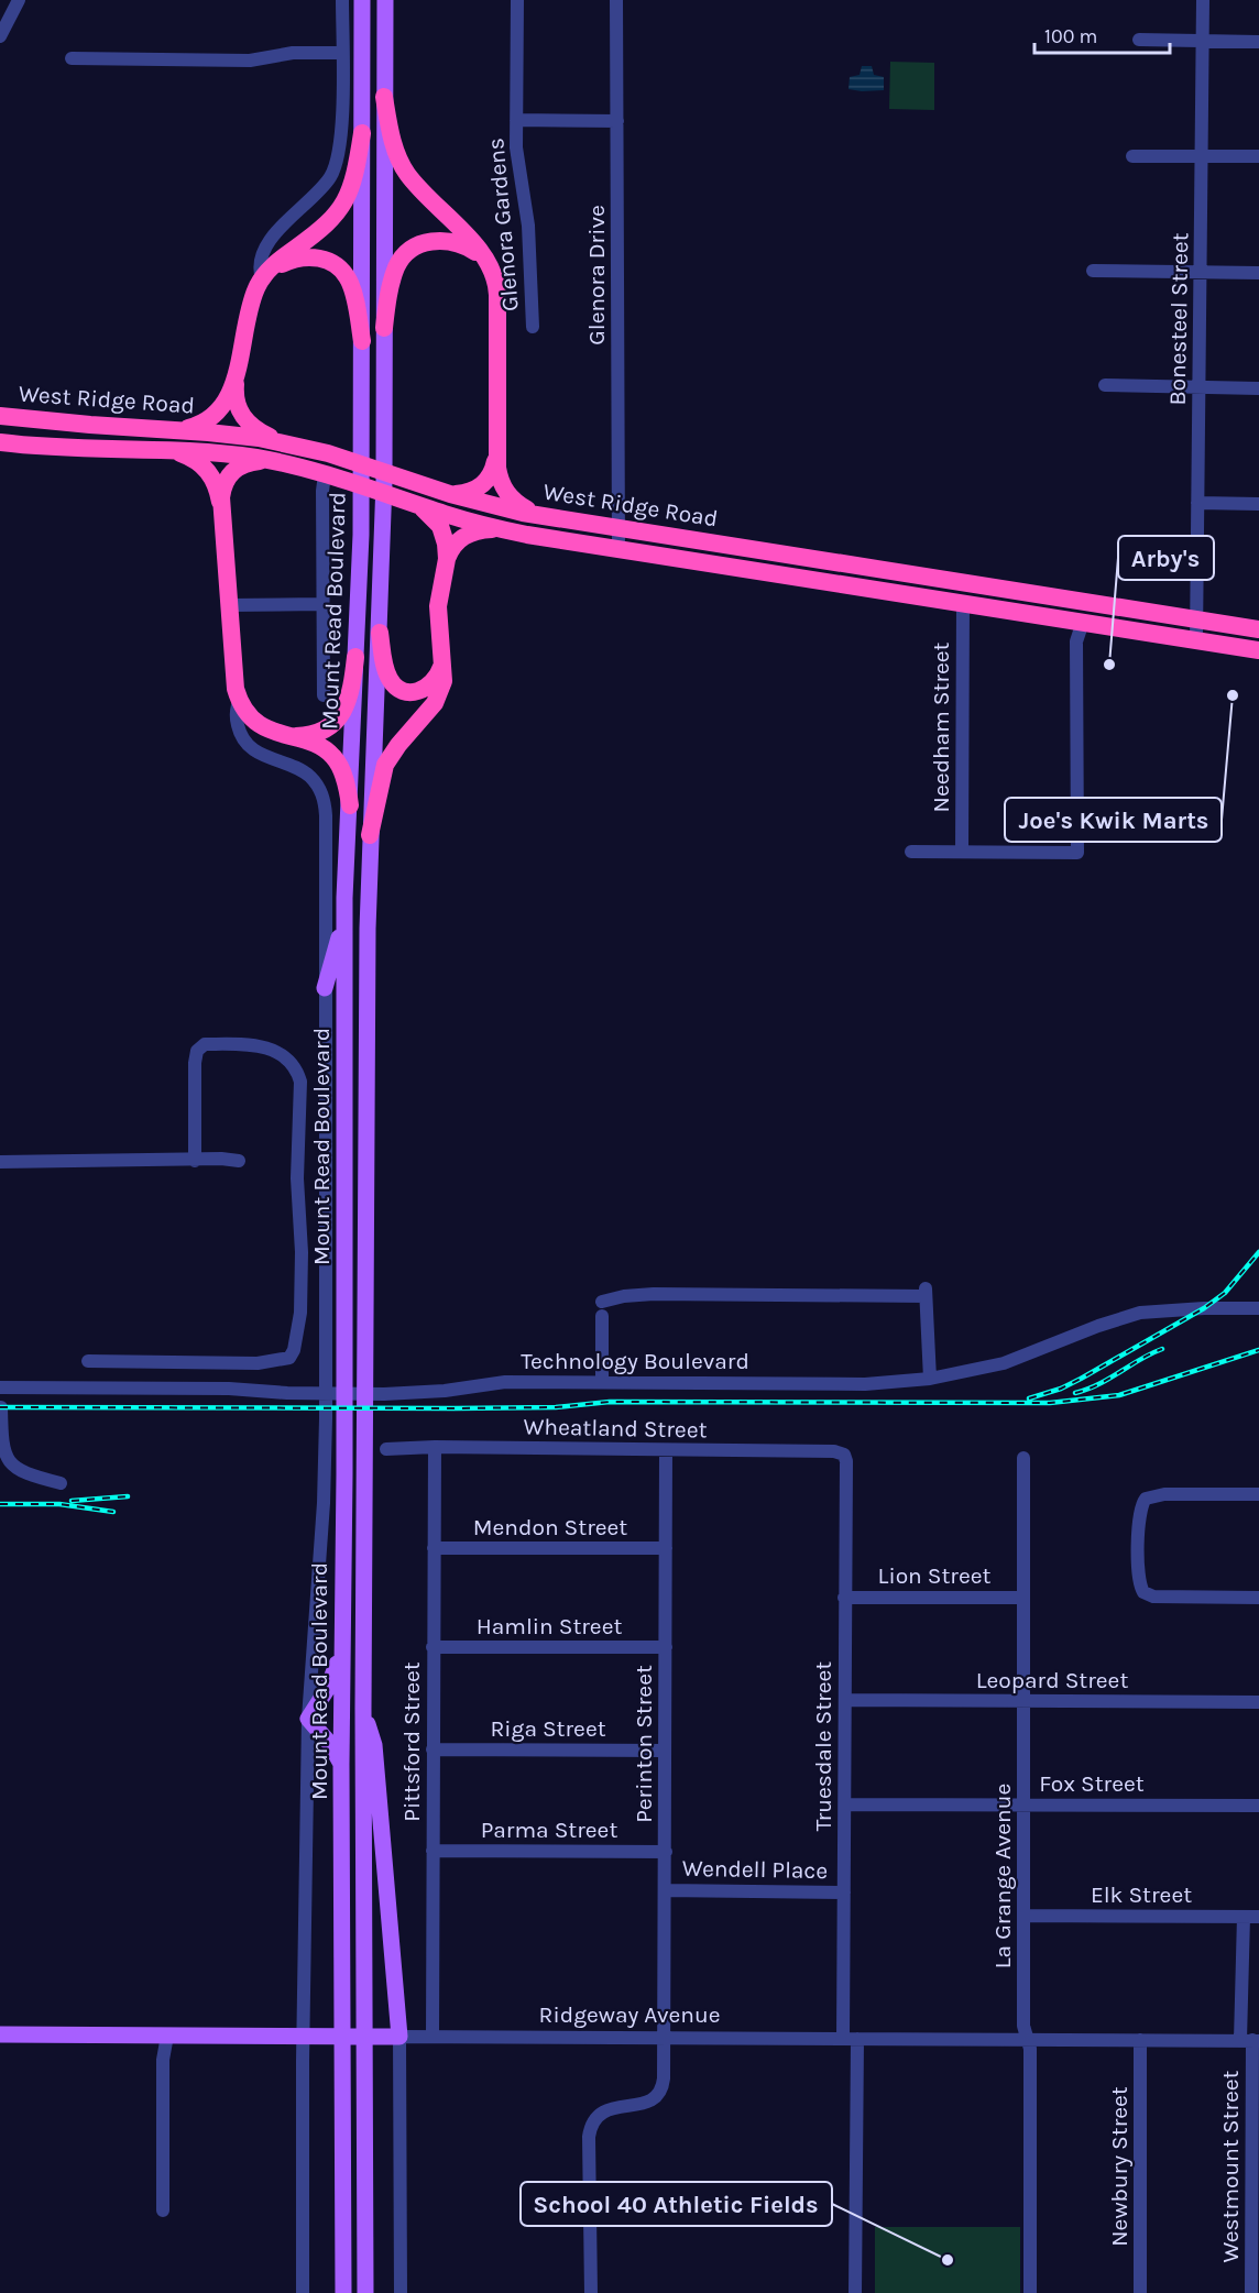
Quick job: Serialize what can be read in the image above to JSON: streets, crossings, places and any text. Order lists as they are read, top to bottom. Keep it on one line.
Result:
{"streets":{"highway":["West Ridge Road"],"main road":["Mount Read Boulevard","Ridgeway Avenue"],"street":["Glenora Gardens","Glenora Drive","Bonesteel Street","Needham Street","Technology Boulevard","Wheatland Street","Mendon Street","Lion Street","Hamlin Street","Leopard Street","Riga Street","Pittsford Street","Perinton Street","Truesdale Street","Fox Street","Parma Street","Wendell Place","La Grange Avenue","Elk Street","Newbury Street","Westmount Street"]},"crossings":[["Glenora Gardens","Glenora Drive"],["Glenora Drive","West Ridge Road"],["Bonesteel Street","West Ridge Road"],["West Ridge Road","Mount Read Boulevard"],["West Ridge Road","Needham Street"],["Mount Read Boulevard","Ridgeway Avenue"],["Wheatland Street","Pittsford Street"],["Wheatland Street","Perinton Street"],["Wheatland Street","Truesdale Street"],["Mendon Street","Pittsford Street"],["Mendon Street","Perinton Street"],["Lion Street","Truesdale Street"],["Lion Street","La Grange Avenue"],["Hamlin Street","Pittsford Street"],["Hamlin Street","Perinton Street"],["Leopard Street","Truesdale Street"],["Leopard Street","La Grange Avenue"],["Riga Street","Pittsford Street"],["Riga Street","Perinton Street"],["Pittsford Street","Parma Street"],["Pittsford Street","Ridgeway Avenue"],["Perinton Street","Parma Street"],["Perinton Street","Wendell Place"],["Perinton Street","Ridgeway Avenue"],["Truesdale Street","Fox Street"],["Truesdale Street","Wendell Place"],["Truesdale Street","Ridgeway Avenue"],["Fox Street","La Grange Avenue"],["La Grange Avenue","Elk Street"],["La Grange Avenue","Ridgeway Avenue"],["Elk Street","Westmount Street"],["Ridgeway Avenue","Newbury Street"],["Ridgeway Avenue","Westmount Street"]],"places":["Arby's","Joe's Kwik Marts","School 40 Athletic Fields"],"scale_bar":"100 m"}
